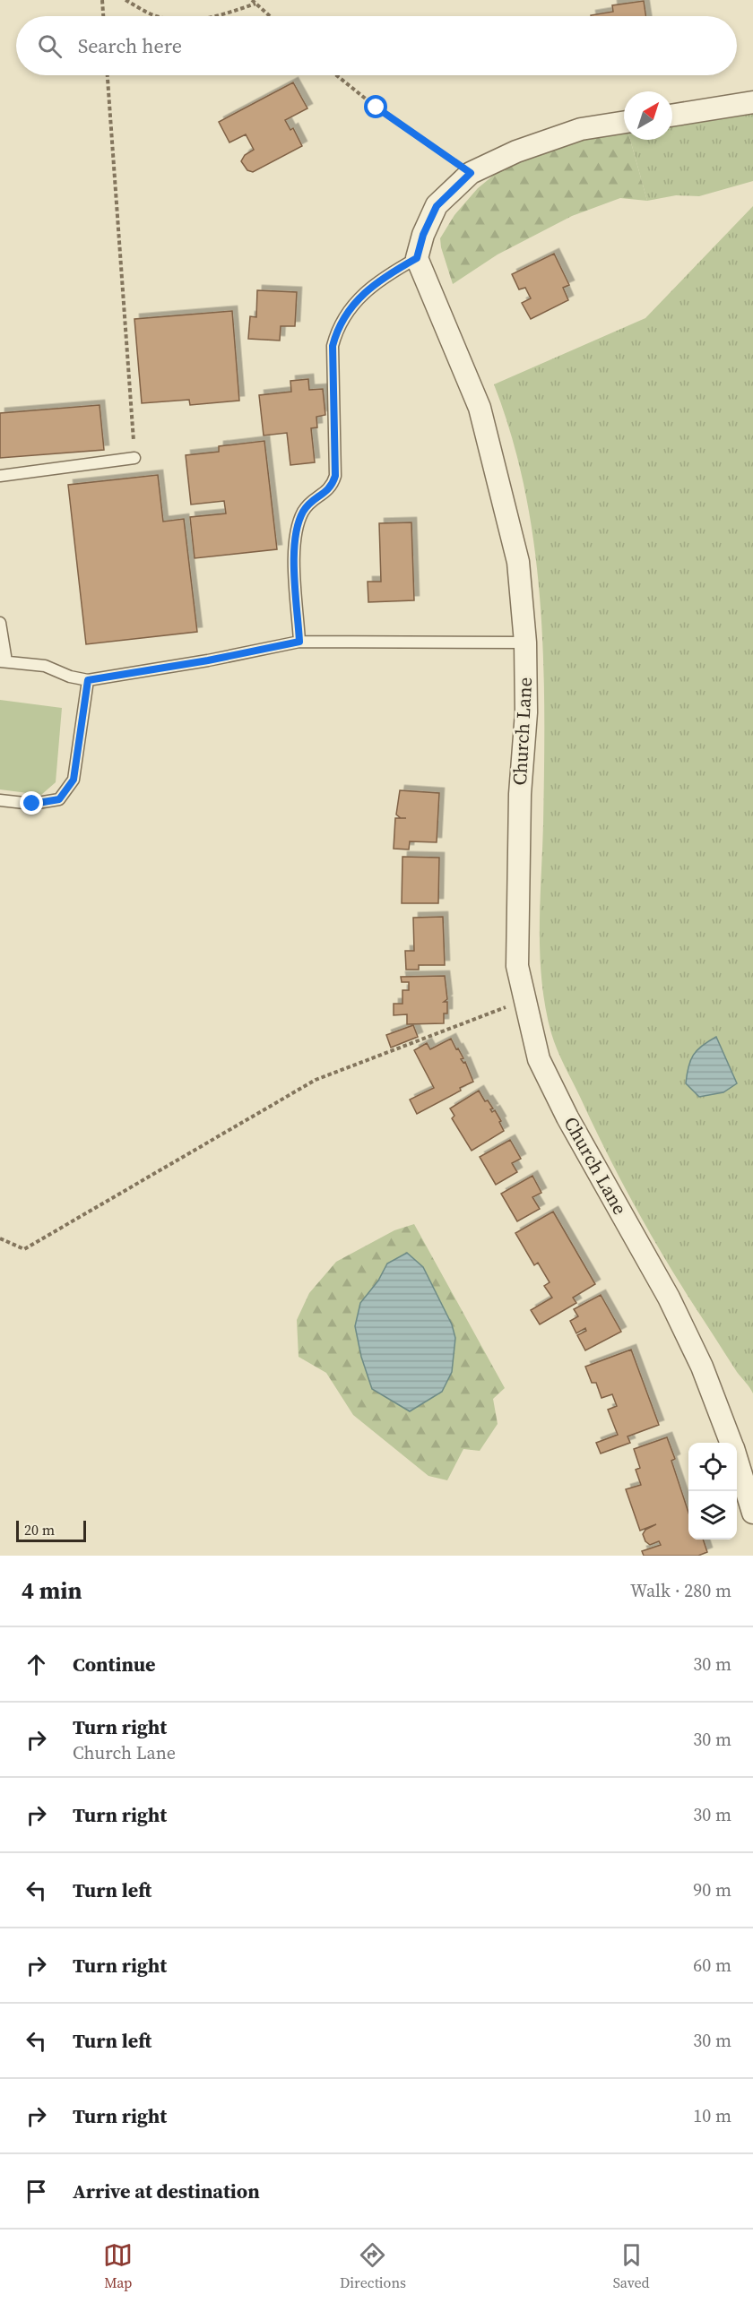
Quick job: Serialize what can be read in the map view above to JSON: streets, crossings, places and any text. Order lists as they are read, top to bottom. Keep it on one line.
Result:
{"streets":{"street":["Church Lane"]},"scale_bar":"20 m","north":"top right","page":{"search":"Search here","scale":"20 m","heading":["4 min","Walk · 280 m"],"list":[["Continue","30 m"],["Turn right","Church Lane","30 m"],["Turn right","30 m"],["Turn left","90 m"],["Turn right","60 m"],["Turn left","30 m"],["Turn right","10 m"],"Arrive at destination"],"nav":["Map","Directions","Saved"]}}
